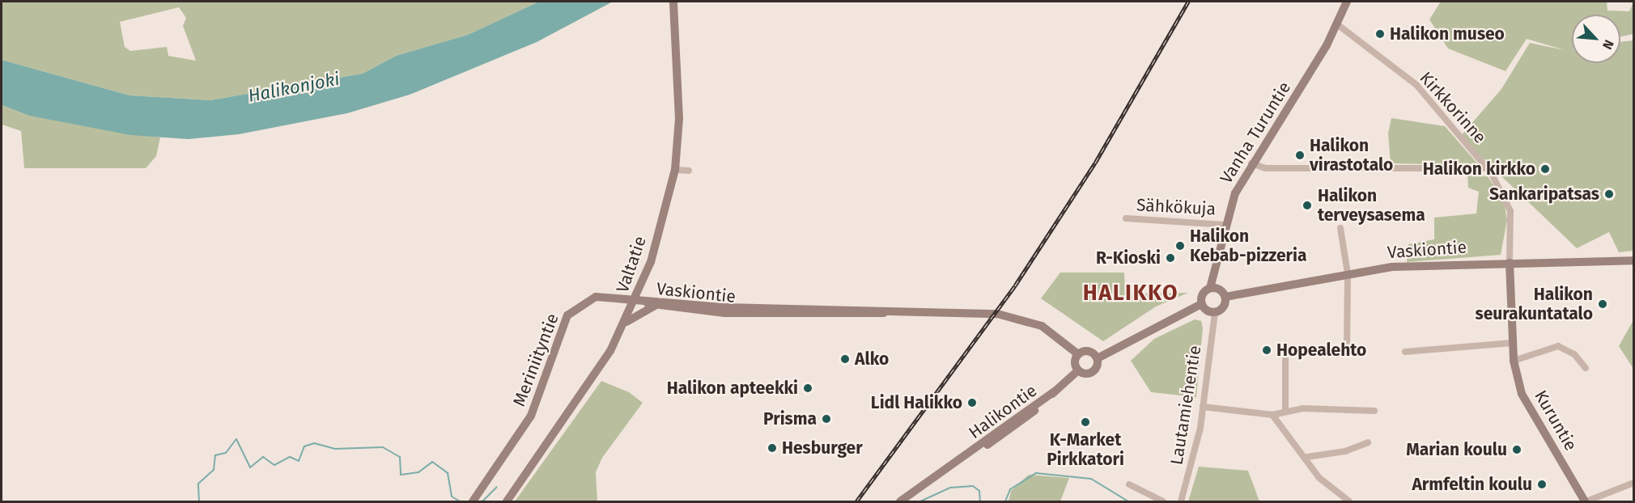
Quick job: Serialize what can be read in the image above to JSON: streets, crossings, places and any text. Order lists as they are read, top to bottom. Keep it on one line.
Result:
{"streets":{"main road":["Vanha Turuntie","Vaskiontie","Valtatie","Meriniityntie","Halikontie","Kuruntie"],"street":["Kirkkorinne","Sähkökuja","Lautamiehentie"]},"crossings":[["Kirkkorinne","Vanha Turuntie"],["Kirkkorinne","Vaskiontie"],["Kirkkorinne","Kuruntie"],["Vanha Turuntie","Sähkökuja"],["Vanha Turuntie","Vaskiontie"],["Vanha Turuntie","Lautamiehentie"],["Vaskiontie","Valtatie"],["Vaskiontie","Meriniityntie"],["Vaskiontie","Lautamiehentie"],["Vaskiontie","Kuruntie"],["Valtatie","Meriniityntie"]],"districts":["HALIKKO"],"water":["Halikonjoki"],"places":["Halikon museo","Halikon virastotalo","Halikon kirkko","Sankaripatsas","Halikon terveysasema","Halikon Kebab-pizzeria","R-Kioski","Halikon seurakuntatalo","Hopealehto","Alko","Halikon apteekki","Lidl Halikko","Prisma","K-Market Pirkkatori","Hesburger","Marian koulu","Armfeltin koulu"],"north":"bottom right"}
